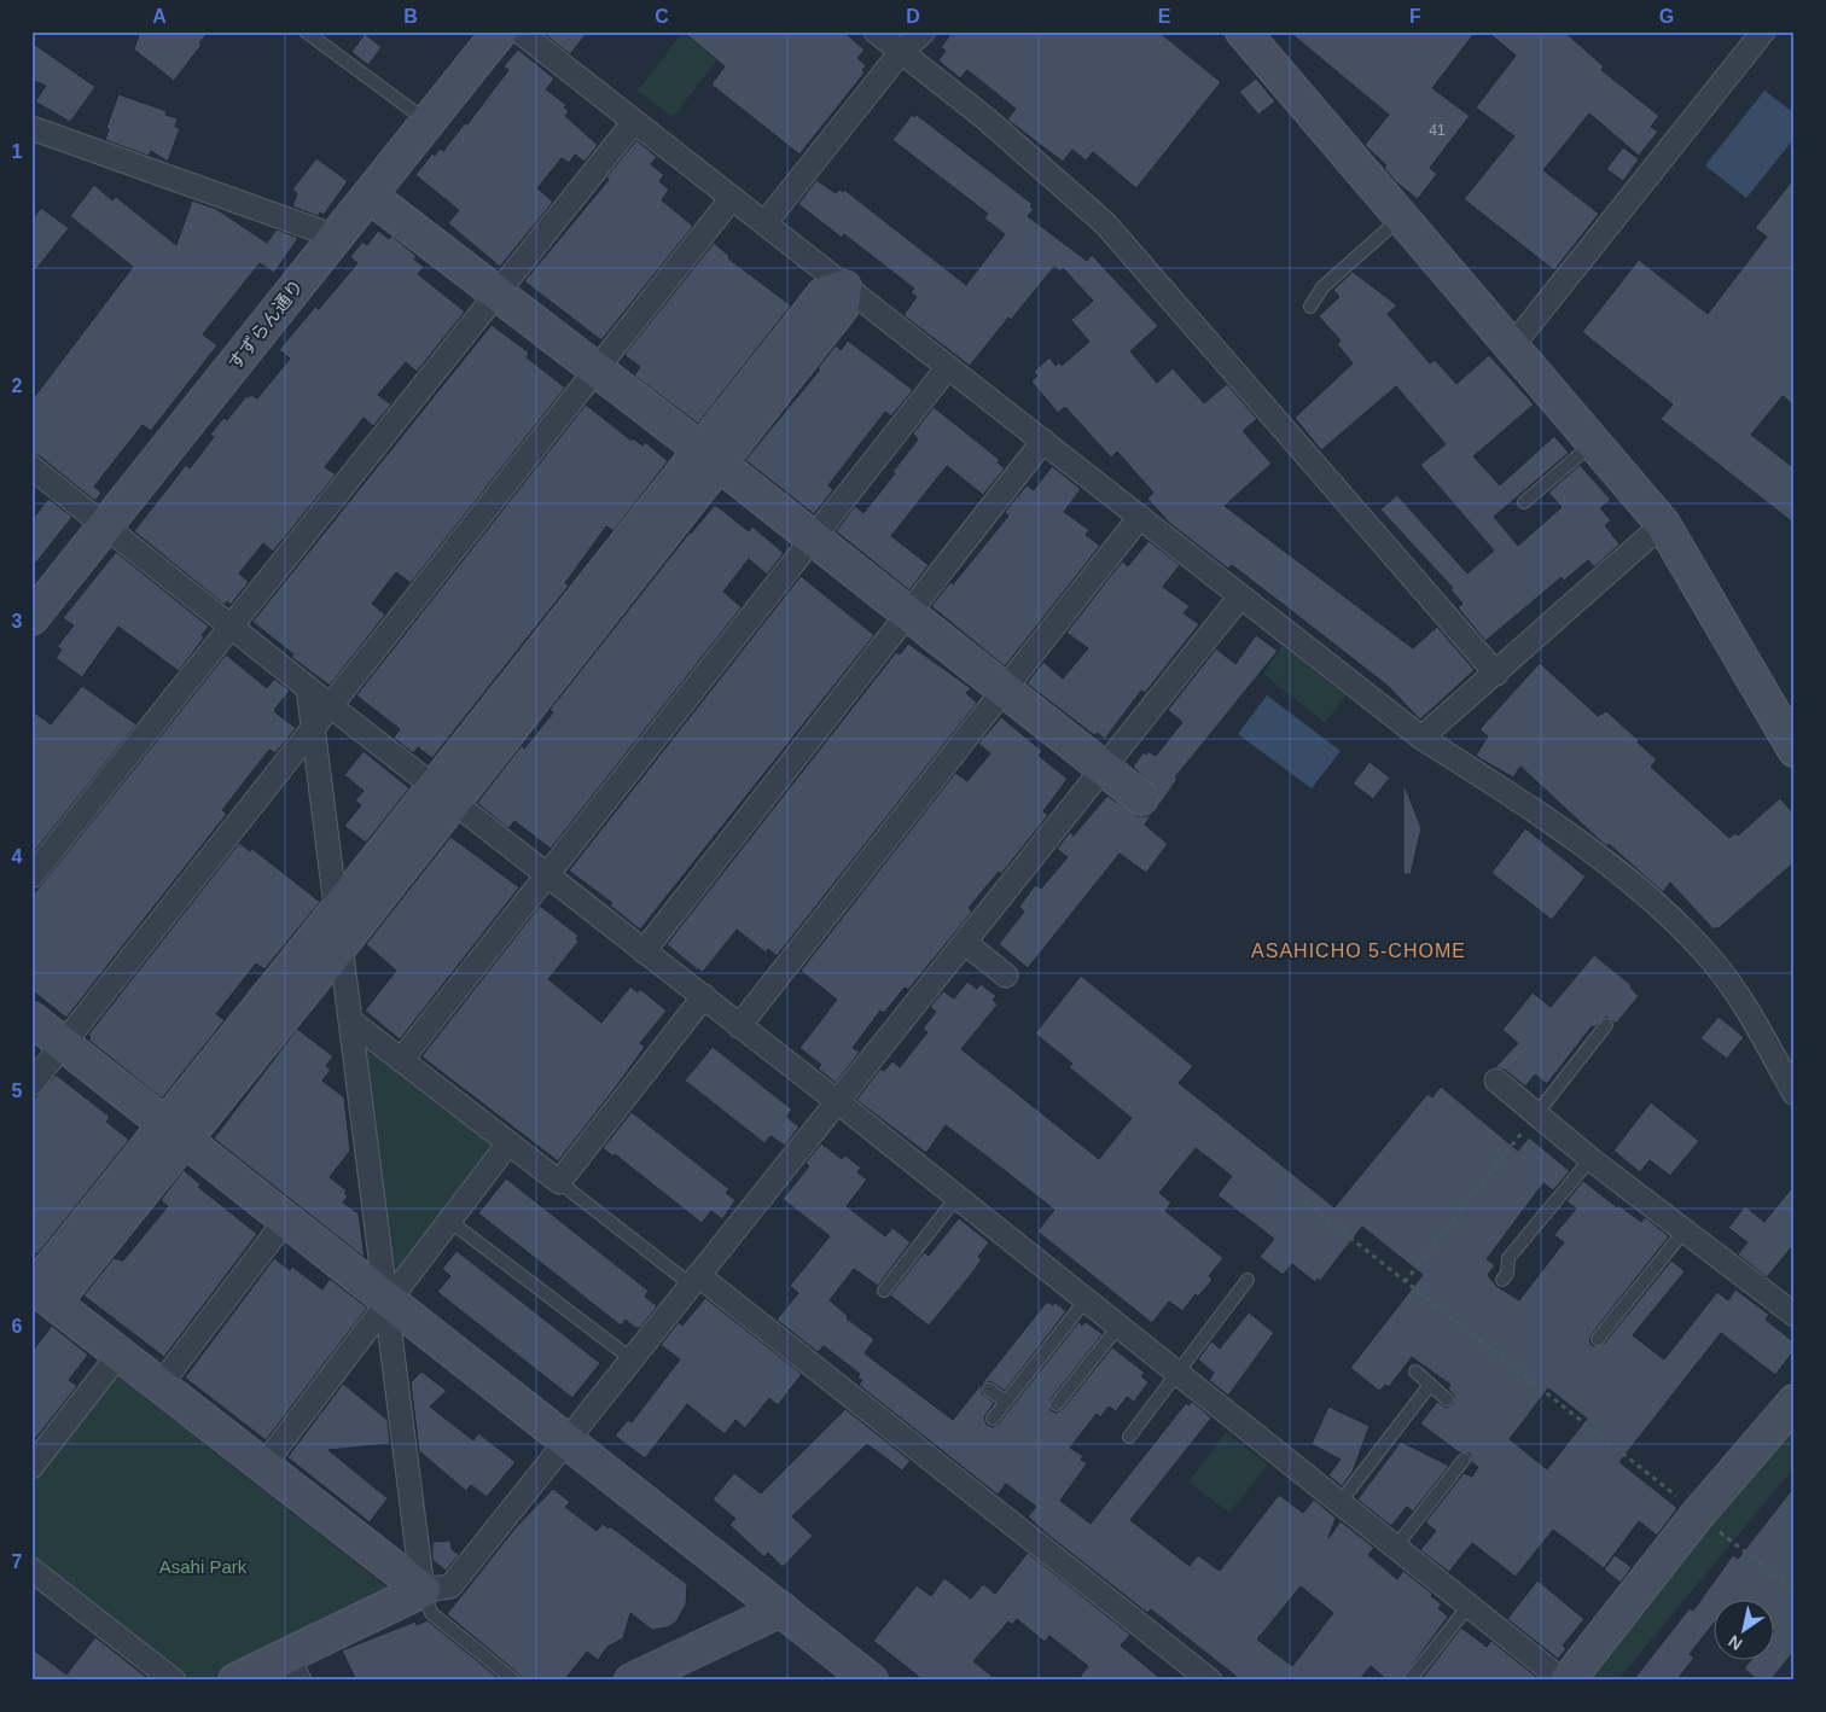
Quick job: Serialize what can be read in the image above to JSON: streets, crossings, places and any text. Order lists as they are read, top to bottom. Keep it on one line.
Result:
{"streets":{"street":["すずらん通り"]},"districts":["ASAHICHO 5-CHOME"],"parks":["Asahi Park"],"house_numbers":["41"],"north":"bottom left","grid":{"columns":["A","B","C","D","E","F","G"],"rows":["1","2","3","4","5","6","7"]}}
